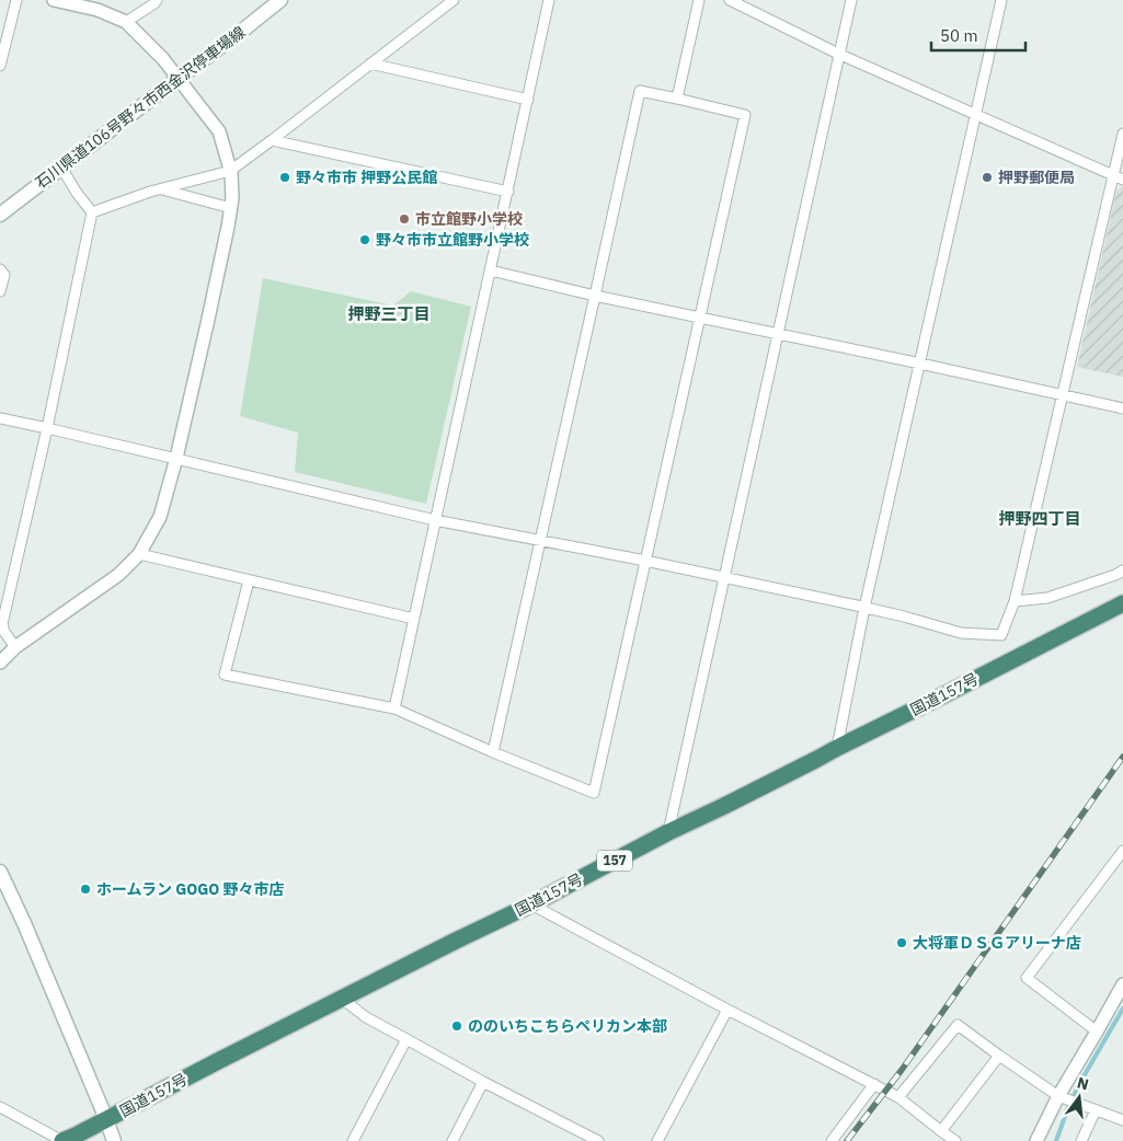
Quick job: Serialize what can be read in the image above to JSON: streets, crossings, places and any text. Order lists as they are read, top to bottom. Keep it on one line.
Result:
{"streets":{"highway":["国道157号","157"],"main road":["石川県道106号野々市西金沢停車場線"]},"districts":["押野三丁目","押野四丁目"],"places":["野々市市 押野公民館","押野郵便局","市立館野小学校","野々市市立館野小学校","ホームラン GOGO 野々市店","大将軍ＤＳＧアリーナ店","ののいちこちらペリカン本部"],"scale_bar":"50 m","north":"top"}
